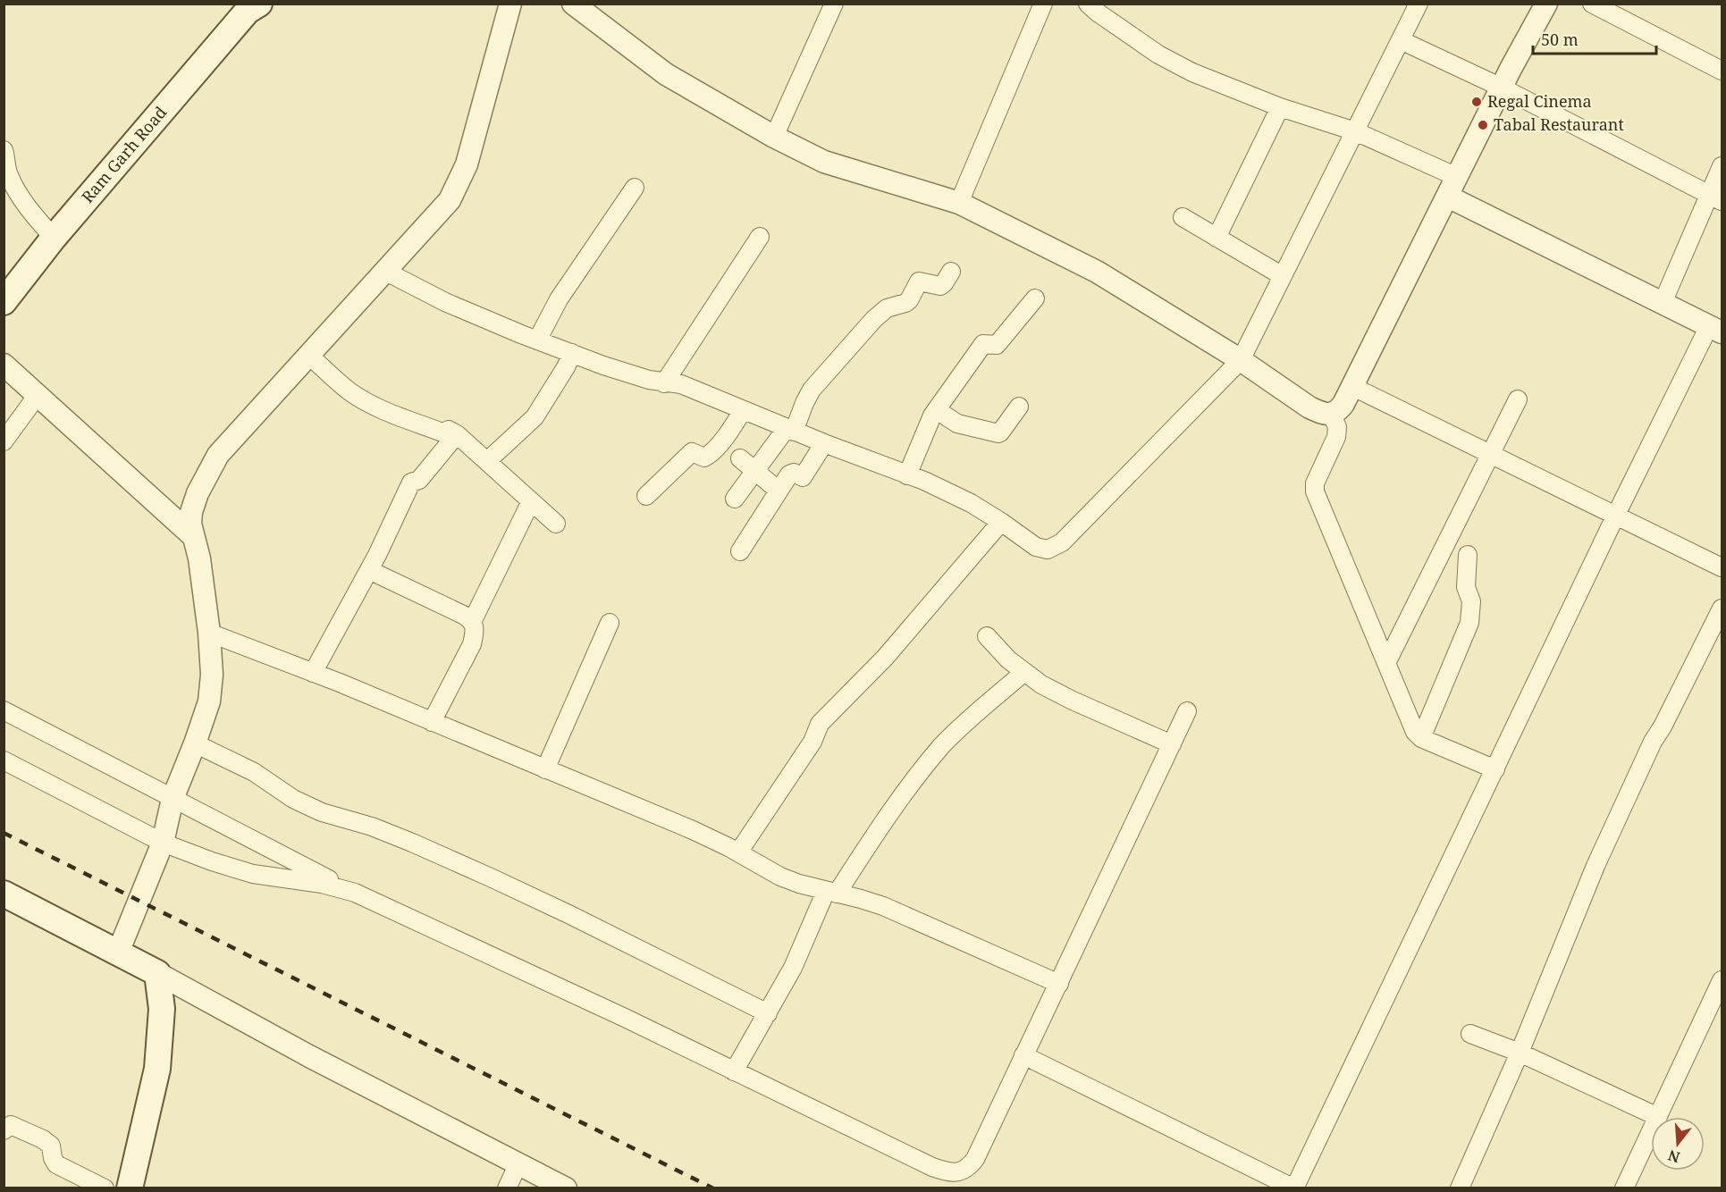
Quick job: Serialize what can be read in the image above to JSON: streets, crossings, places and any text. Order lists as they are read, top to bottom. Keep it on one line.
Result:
{"streets":{"main road":["Ram Garh Road"]},"places":["Regal Cinema","Tabal Restaurant"],"scale_bar":"50 m","north":"bottom"}
